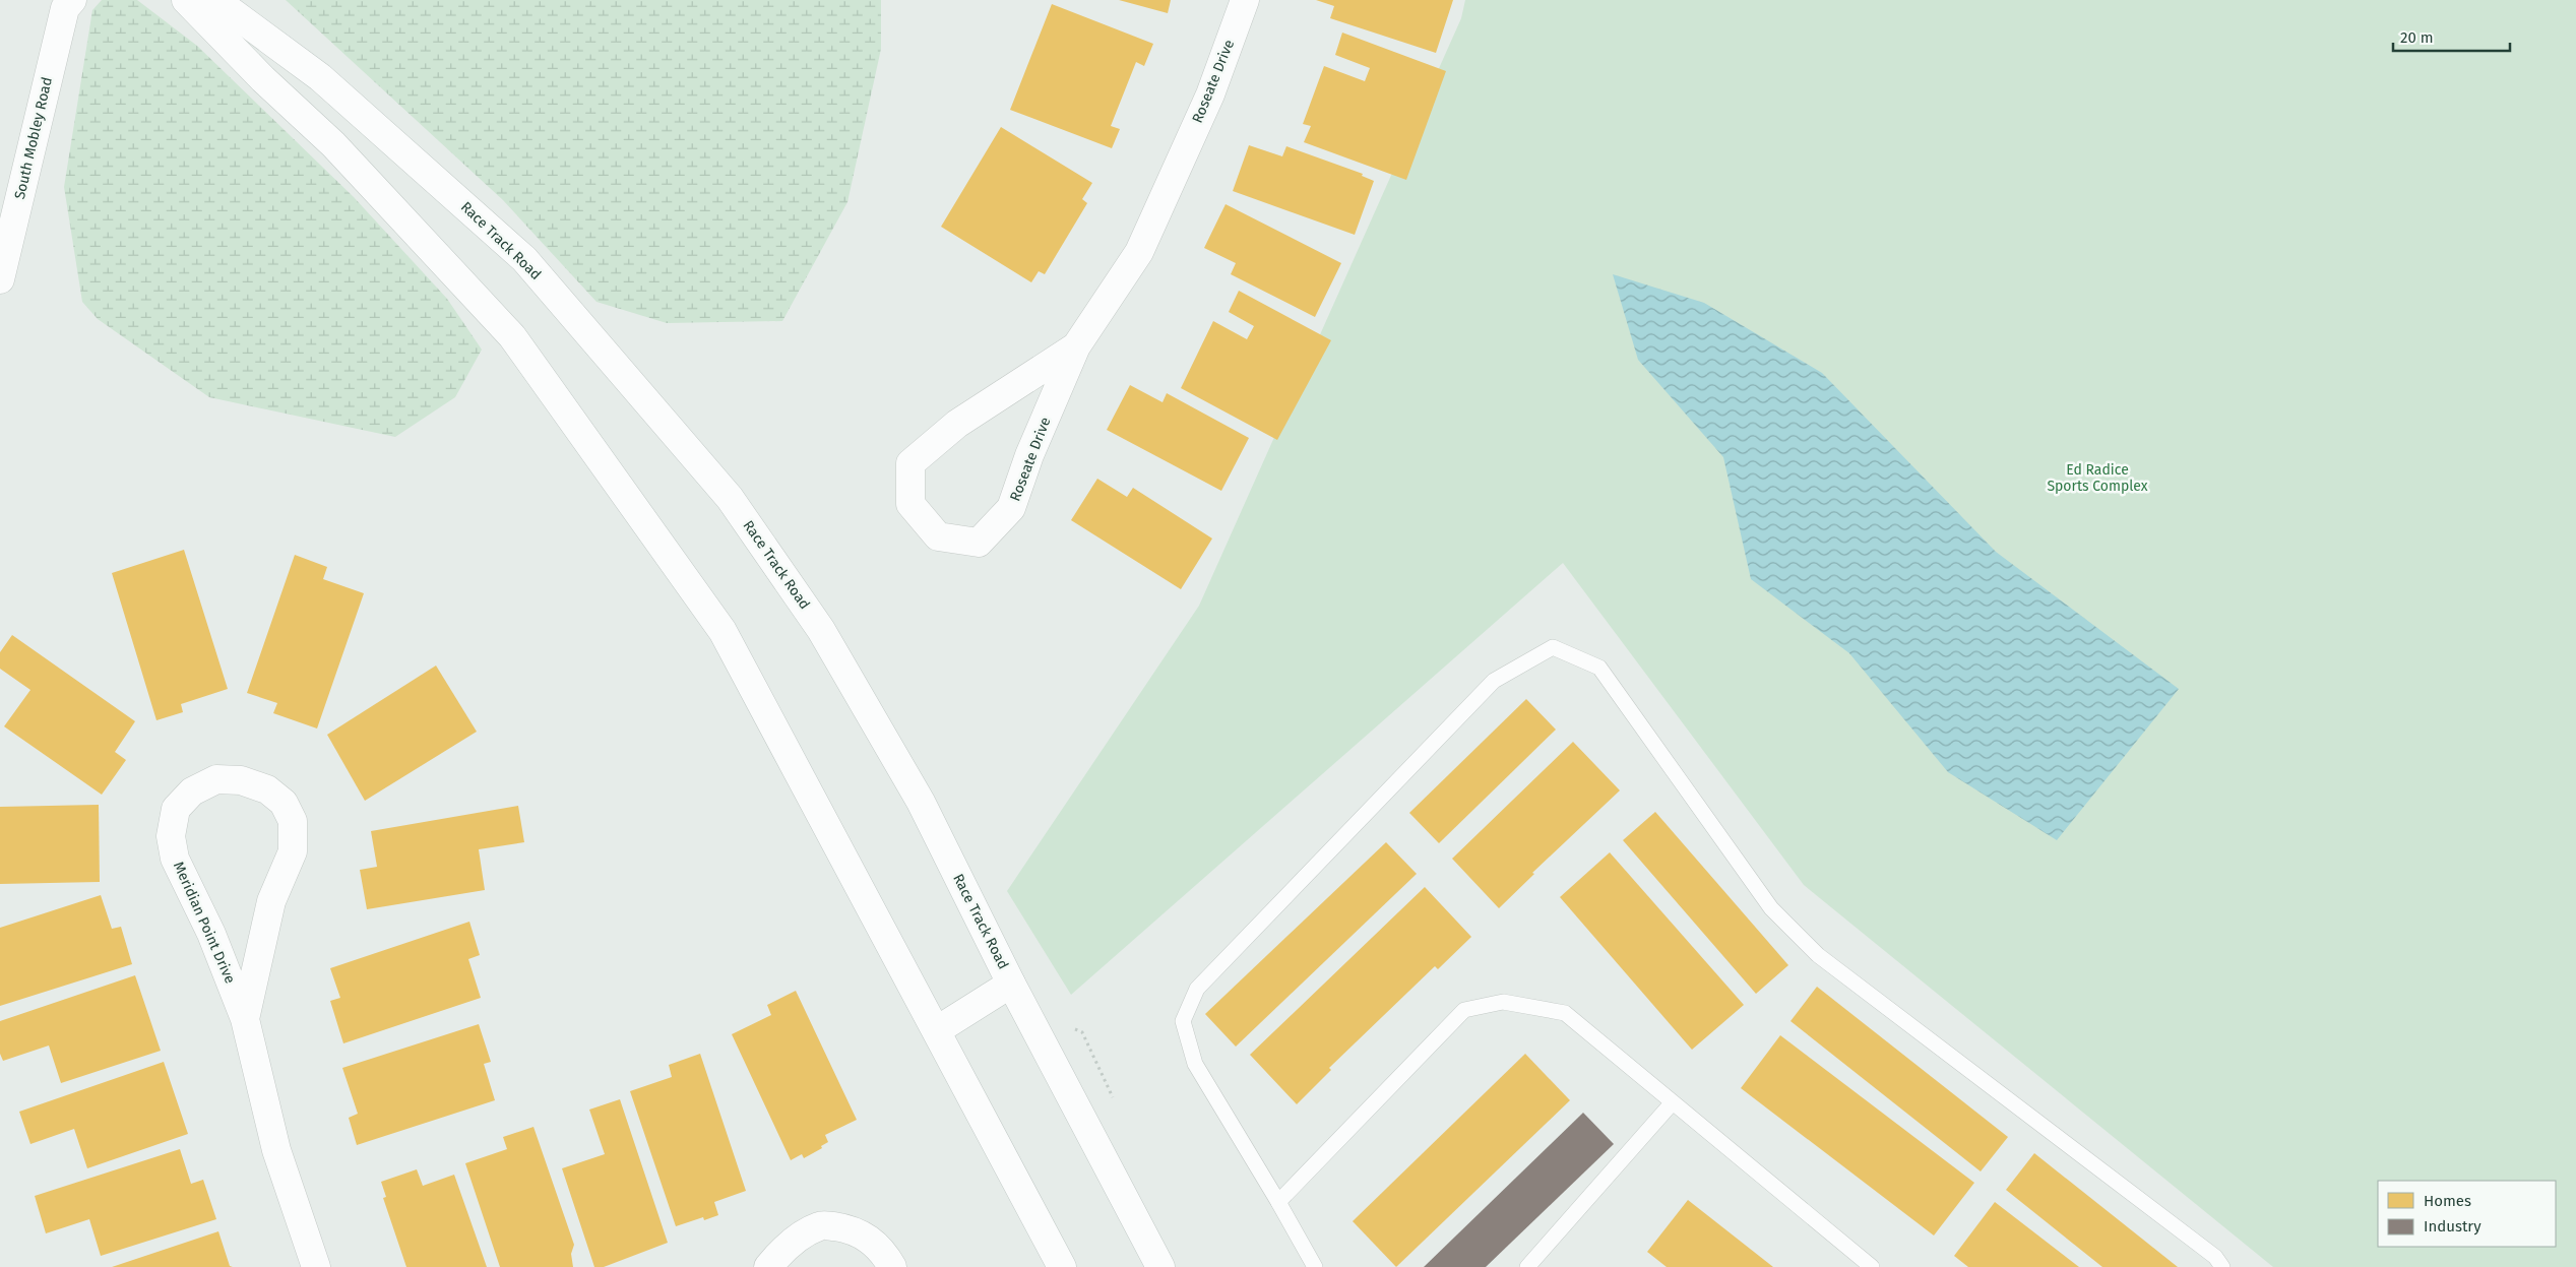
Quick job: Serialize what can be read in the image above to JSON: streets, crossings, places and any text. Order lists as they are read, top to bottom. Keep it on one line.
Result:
{"streets":{"main road":["Roseate Drive","South Mobley Road","Race Track Road","Meridian Point Drive"]},"parks":["Ed Radice Sports Complex"],"legend":["Homes","Industry"],"scale_bar":"20 m"}
